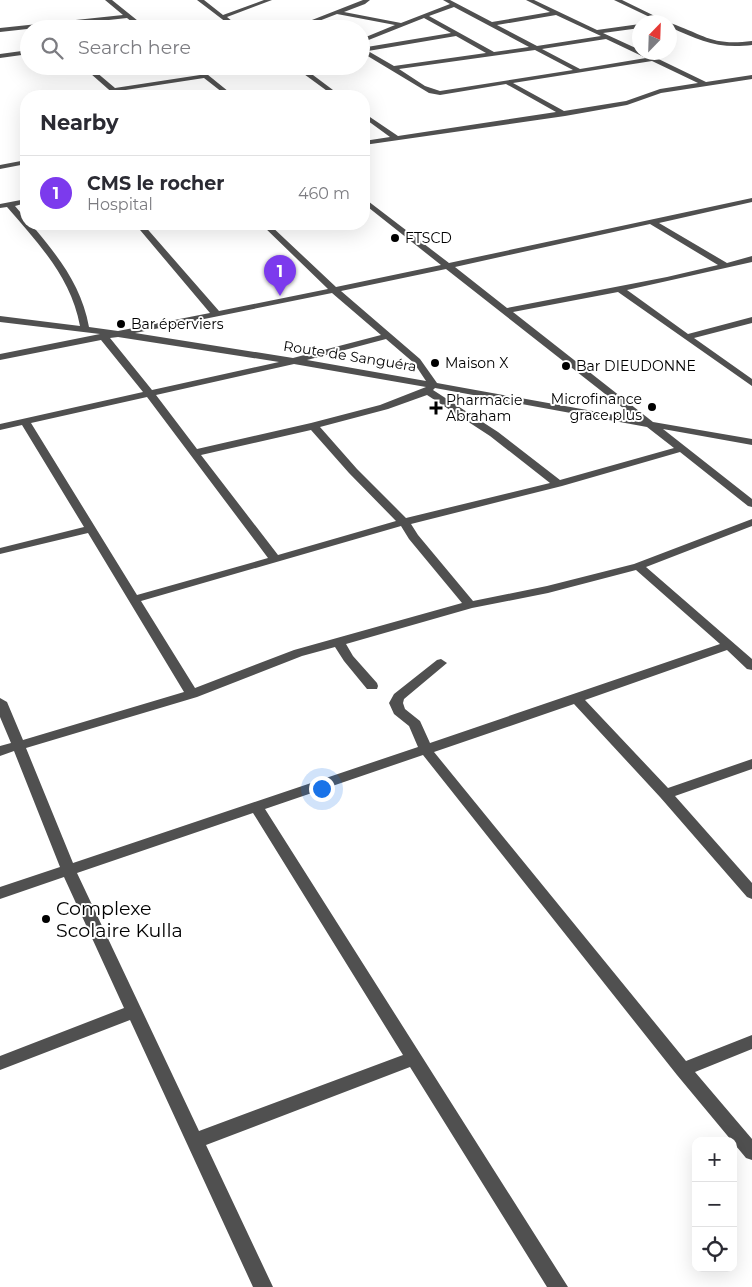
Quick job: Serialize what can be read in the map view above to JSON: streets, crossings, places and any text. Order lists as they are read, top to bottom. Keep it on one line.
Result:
{"streets":{"street":["Route de Sanguéra"]},"places":{"other":["FTSCD","Bar éperviers","Maison X","Bar DIEUDONNE","Microfinance grace plus","Complexe Scolaire Kulla"],"health":["Pharmacie Abraham"]},"north":"top right","page":{"search":"Search here","heading":"Nearby","list":[{"mark":"1","name":"CMS le rocher","note":"Hospital","value":"460 m"}],"pins":"1","map_buttons":["+","−"]}}
